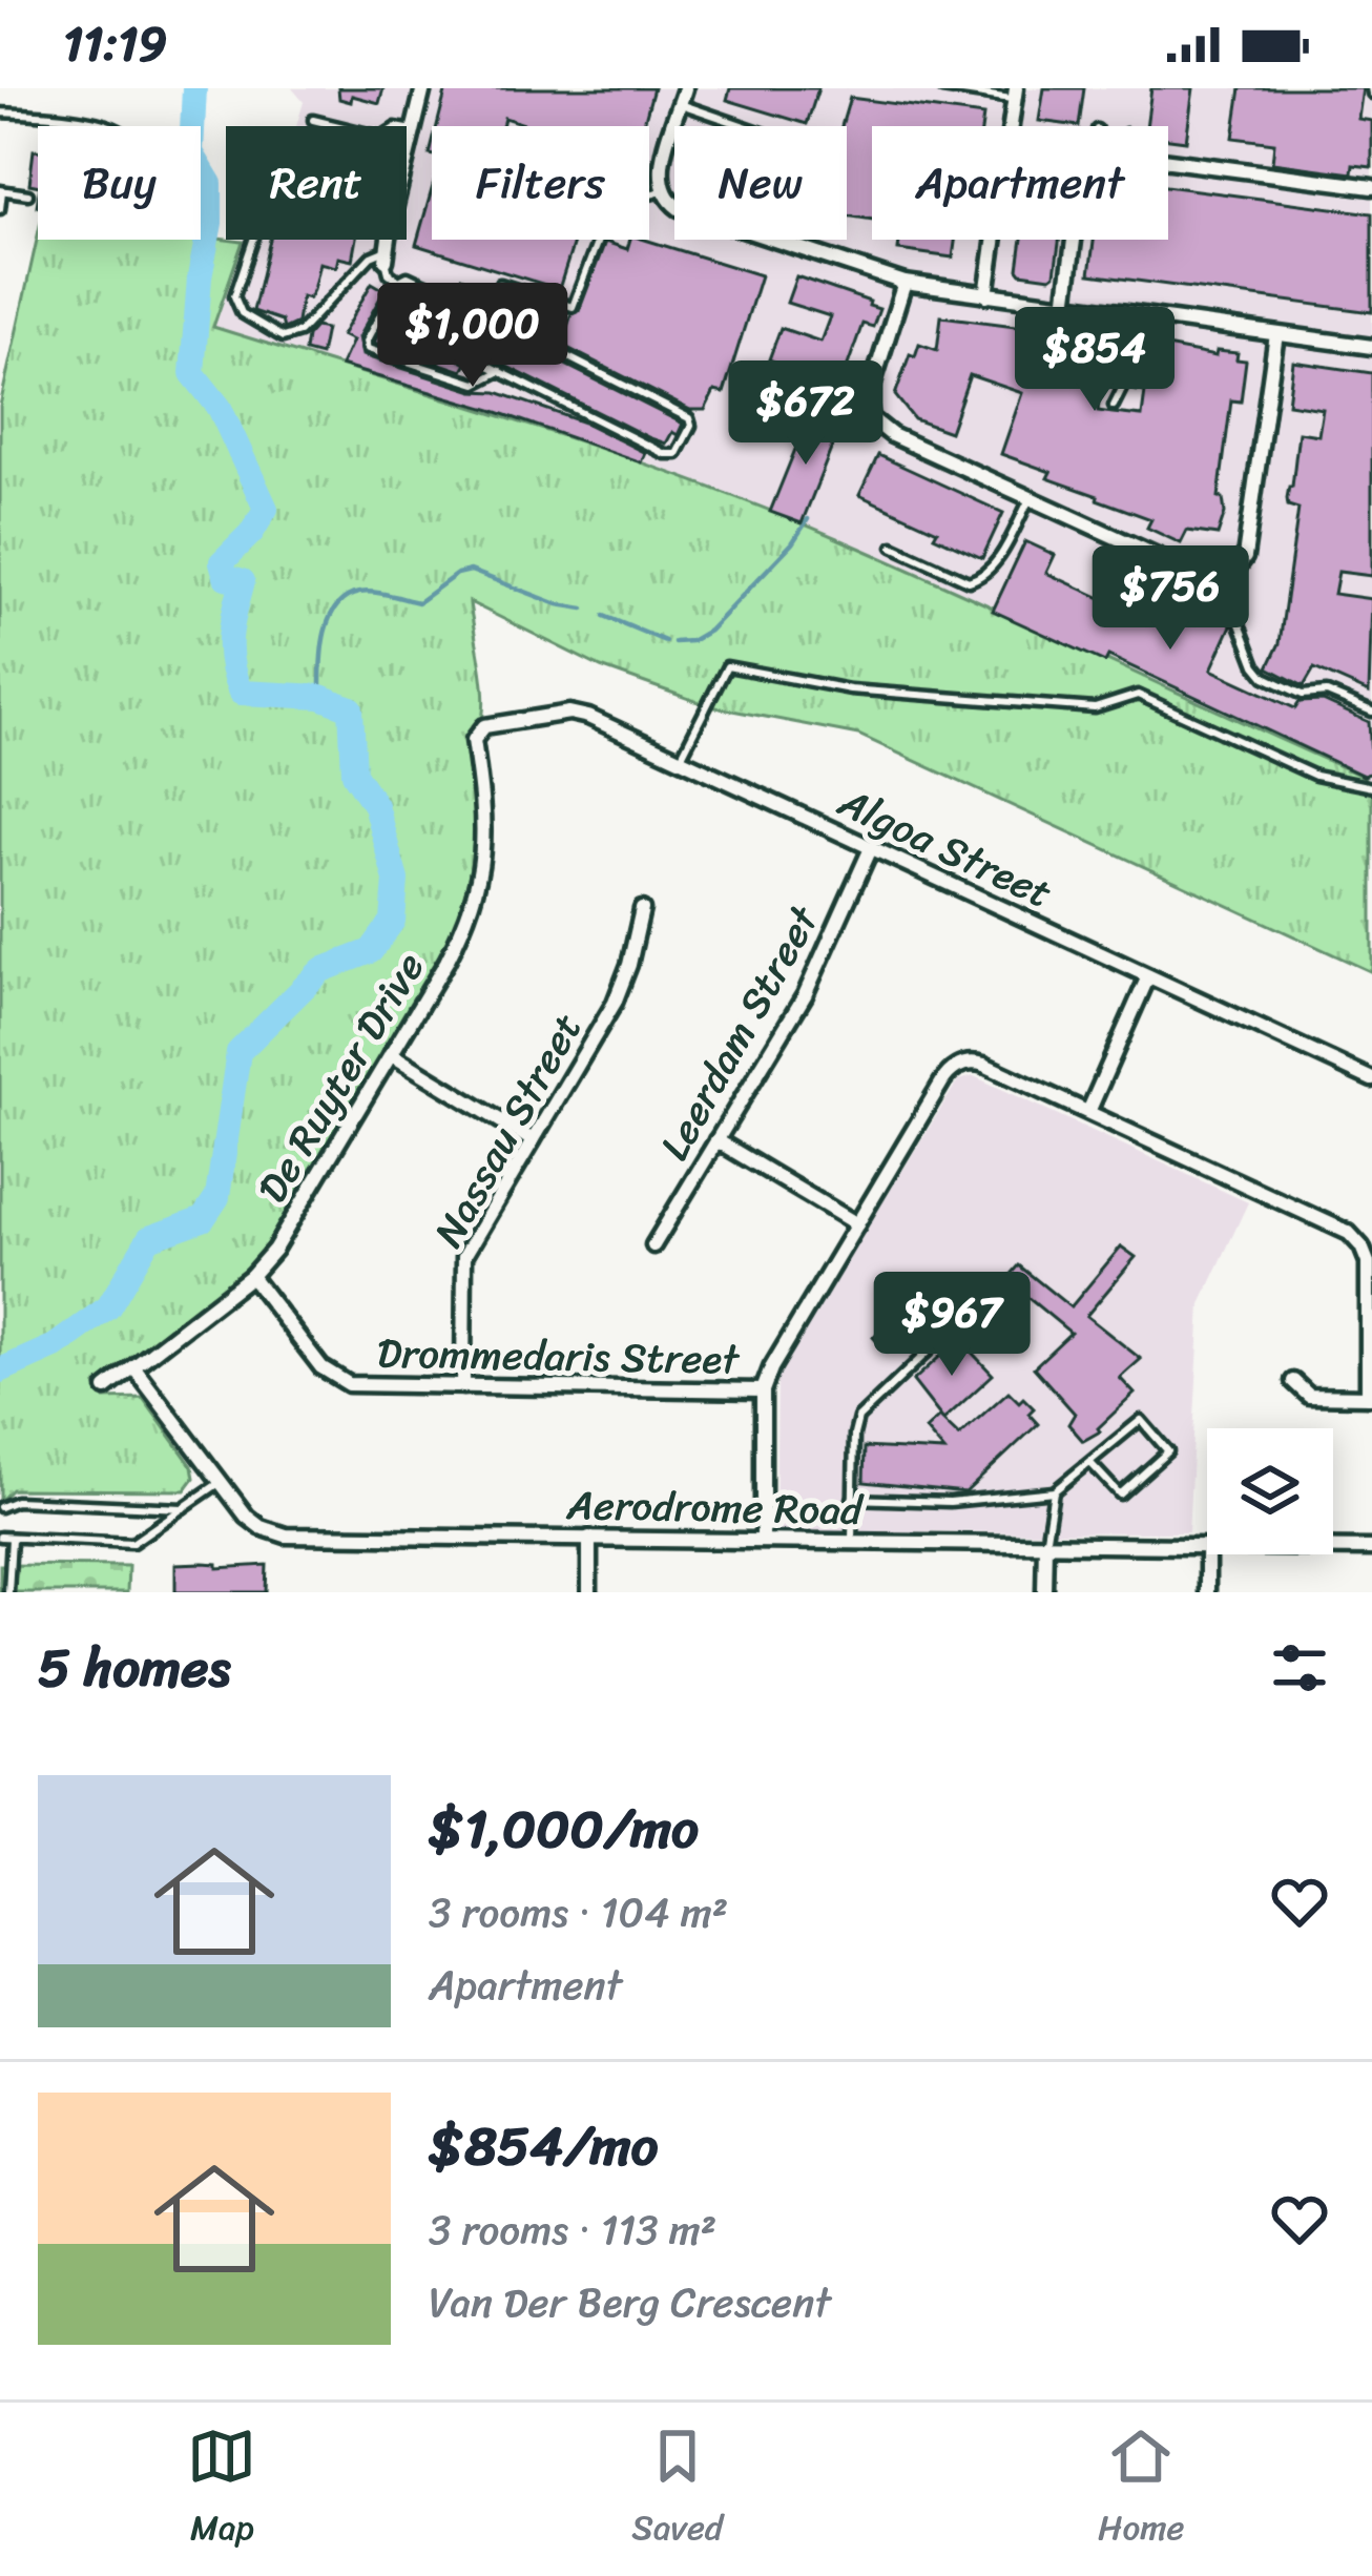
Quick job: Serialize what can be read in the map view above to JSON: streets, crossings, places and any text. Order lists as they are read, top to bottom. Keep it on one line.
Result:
{"streets":{"street":["Algoa Street","Leerdam Street","De Ruyter Drive","Nassau Street","Drommedaris Street","Aerodrome Road"]},"crossings":[["Algoa Street","Leerdam Street"],["Algoa Street","De Ruyter Drive"],["De Ruyter Drive","Drommedaris Street"],["De Ruyter Drive","Aerodrome Road"],["Nassau Street","Drommedaris Street"]],"page":{"status":"11:19","chip":["Buy","Rent","Filters","New","Apartment"],"price":["$1,000","$854","$672","$756","$967"],"heading":"5 homes","list":[{"name":"$1,000/mo","note":"3 rooms · 104 m² · Apartment"},{"name":"$854/mo","note":"3 rooms · 113 m² · Van Der Berg Crescent"}],"tabs":["Map","Saved","Home"]}}
